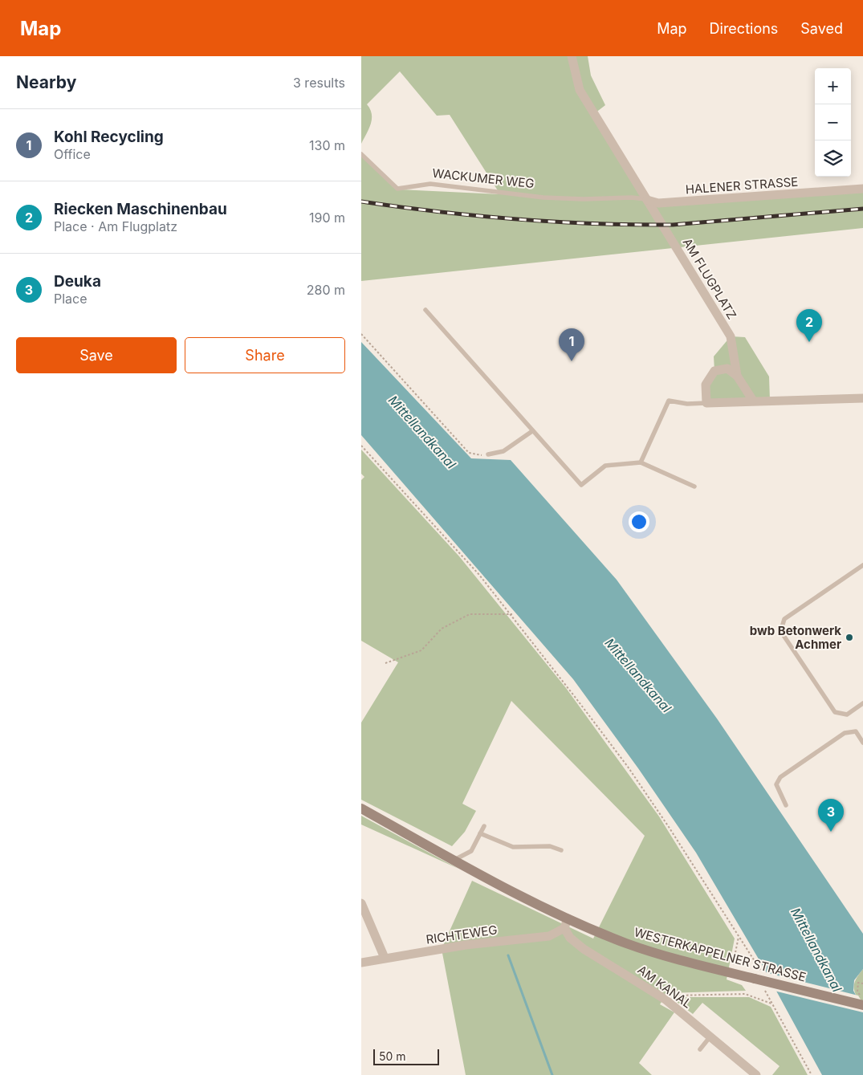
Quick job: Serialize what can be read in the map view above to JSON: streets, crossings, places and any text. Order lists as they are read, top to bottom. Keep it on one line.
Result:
{"streets":{"main road":["WESTERKAPPELNER STRASSE"],"street":["HALENER STRASSE","AM FLUGPLATZ","RICHTEWEG","AM KANAL"],"lane":["WACKUMER WEG"]},"crossings":[["WACKUMER WEG","HALENER STRASSE"],["WACKUMER WEG","AM FLUGPLATZ"],["HALENER STRASSE","AM FLUGPLATZ"],["RICHTEWEG","WESTERKAPPELNER STRASSE"],["RICHTEWEG","AM KANAL"],["WESTERKAPPELNER STRASSE","AM KANAL"]],"water":["Mittellandkanal"],"places":["bwb Betonwerk Achmer"],"scale_bar":"50 m","page":{"header":"Map","nav":["Map","Directions","Saved"],"heading":["Nearby","3 results"],"map_buttons":["+","−"],"list":[{"mark":"1","name":"Kohl Recycling","note":"Office","value":"130 m"},{"mark":"2","name":"Riecken Maschinenbau","note":"Place · Am Flugplatz","value":"190 m"},{"mark":"3","name":"Deuka","note":"Place","value":"280 m"}],"pins":["2","1","3"],"buttons":["Save","Share"],"scale":"50 m"}}
